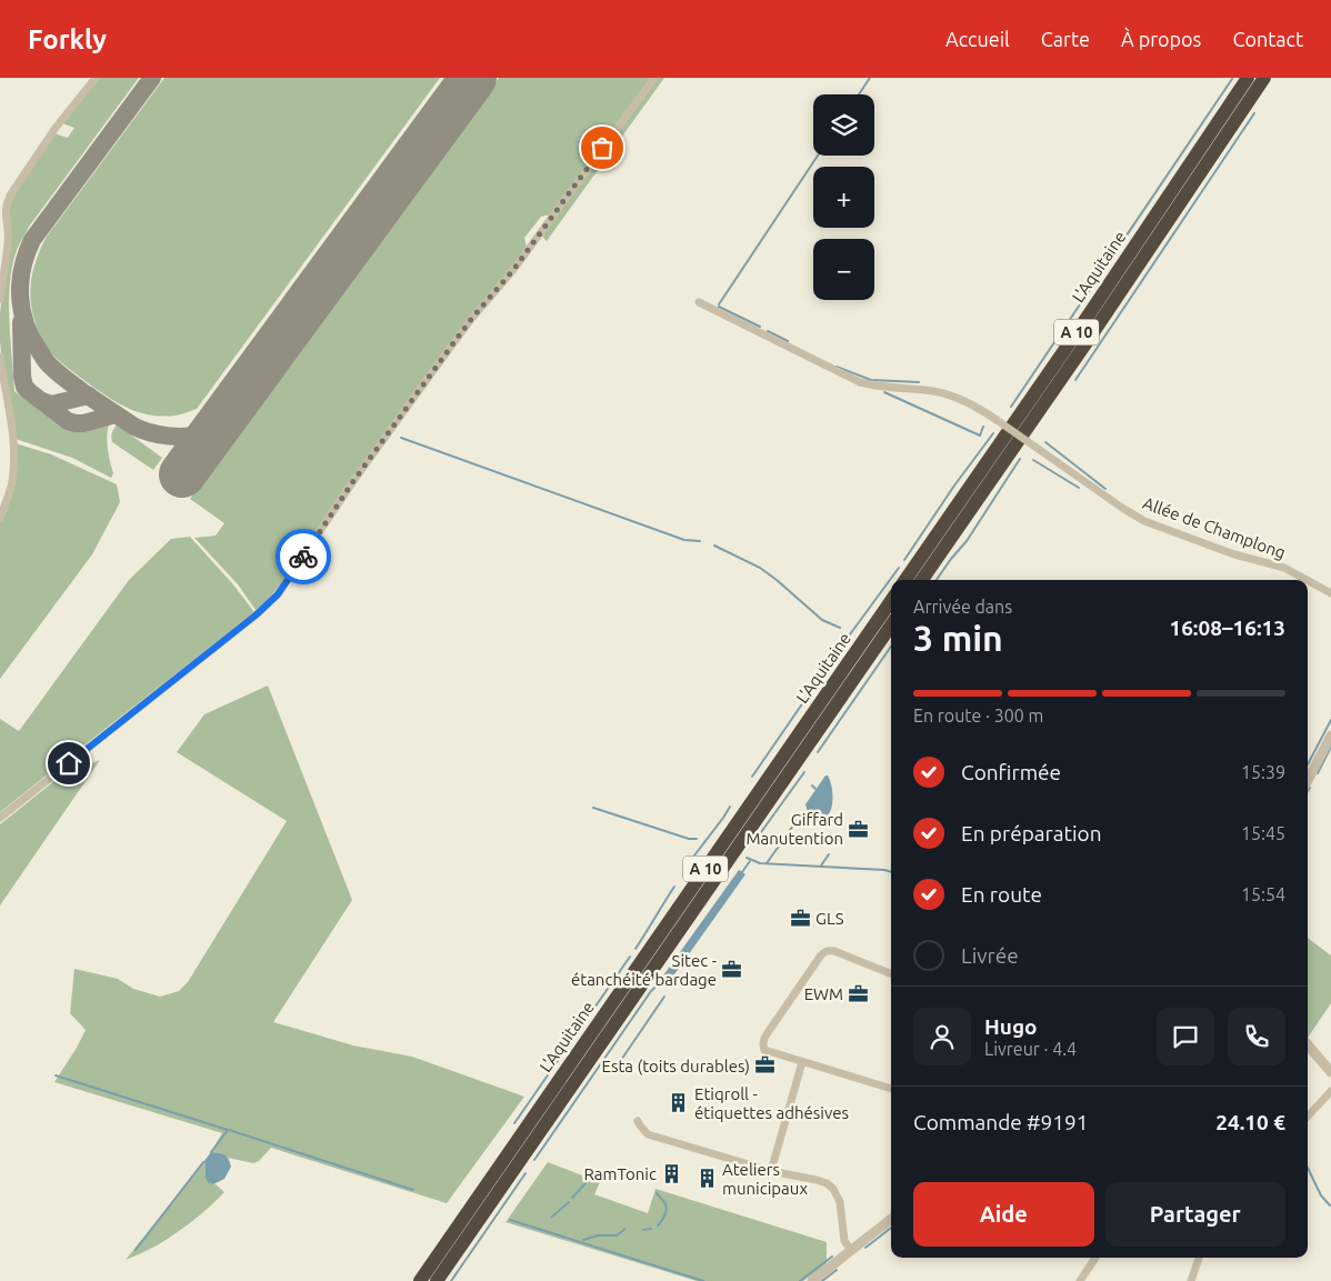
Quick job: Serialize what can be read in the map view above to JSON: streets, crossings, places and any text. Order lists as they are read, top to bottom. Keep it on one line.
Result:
{"streets":{"highway":["L'Aquitaine","A 10"],"street":["Allée de Champlong"]},"places":{"office":["Giffard Manutention","GLS","Sitec - étanchéité bardage","EWM","Esta (toits durables)"],"building":["Etiqroll - étiquettes adhésives","RamTonic","Ateliers municipaux"]},"page":{"header":"Forkly","nav":["Accueil","Carte","À propos","Contact"],"map_buttons":["+","−"],"heading":["3 min","Arrivée dans","16:08–16:13"],"panel":["Hugo","Livreur · 4.4","Commande #9191","24.10 €"],"bar":"En route · 300 m","list":[["Confirmée","15:39"],["En préparation","15:45"],["En route","15:54"],"Livrée"],"buttons":["Aide","Partager"]}}
